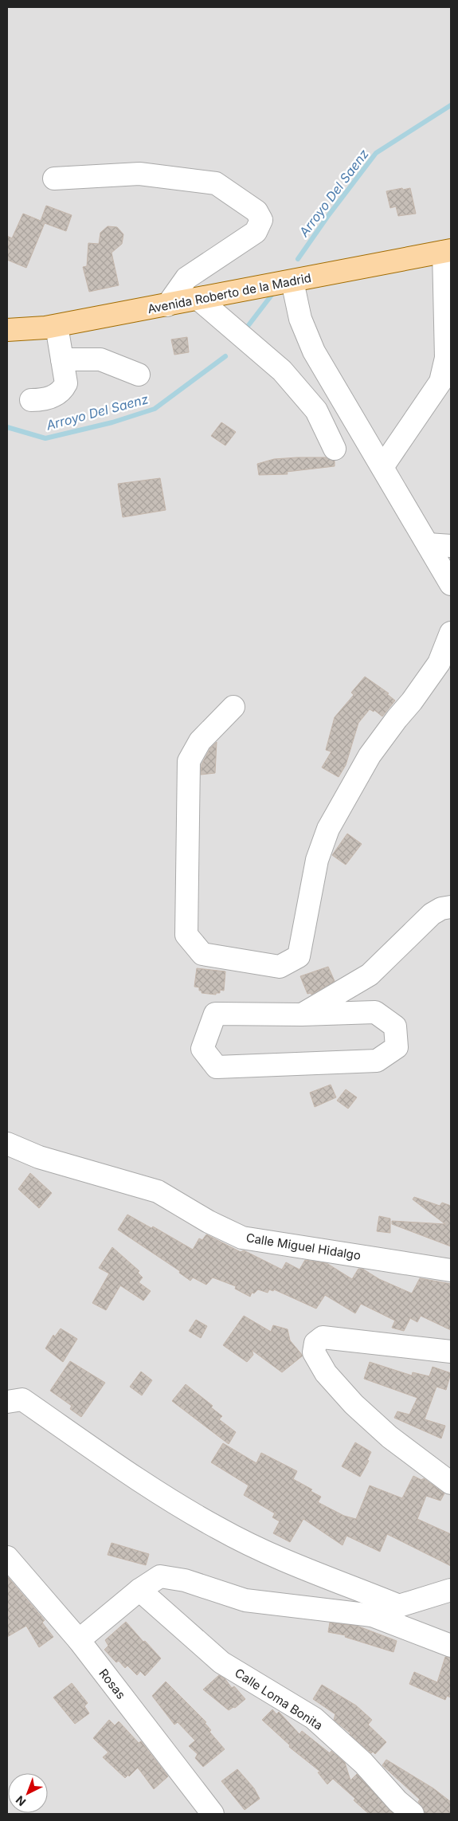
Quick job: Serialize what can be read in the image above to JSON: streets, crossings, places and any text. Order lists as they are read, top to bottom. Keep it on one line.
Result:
{"streets":{"main road":["Avenida Roberto de la Madrid"],"street":["Calle Miguel Hidalgo","Rosas","Calle Loma Bonita"]},"water":["Arroyo Del Saenz"],"north":"bottom left"}
